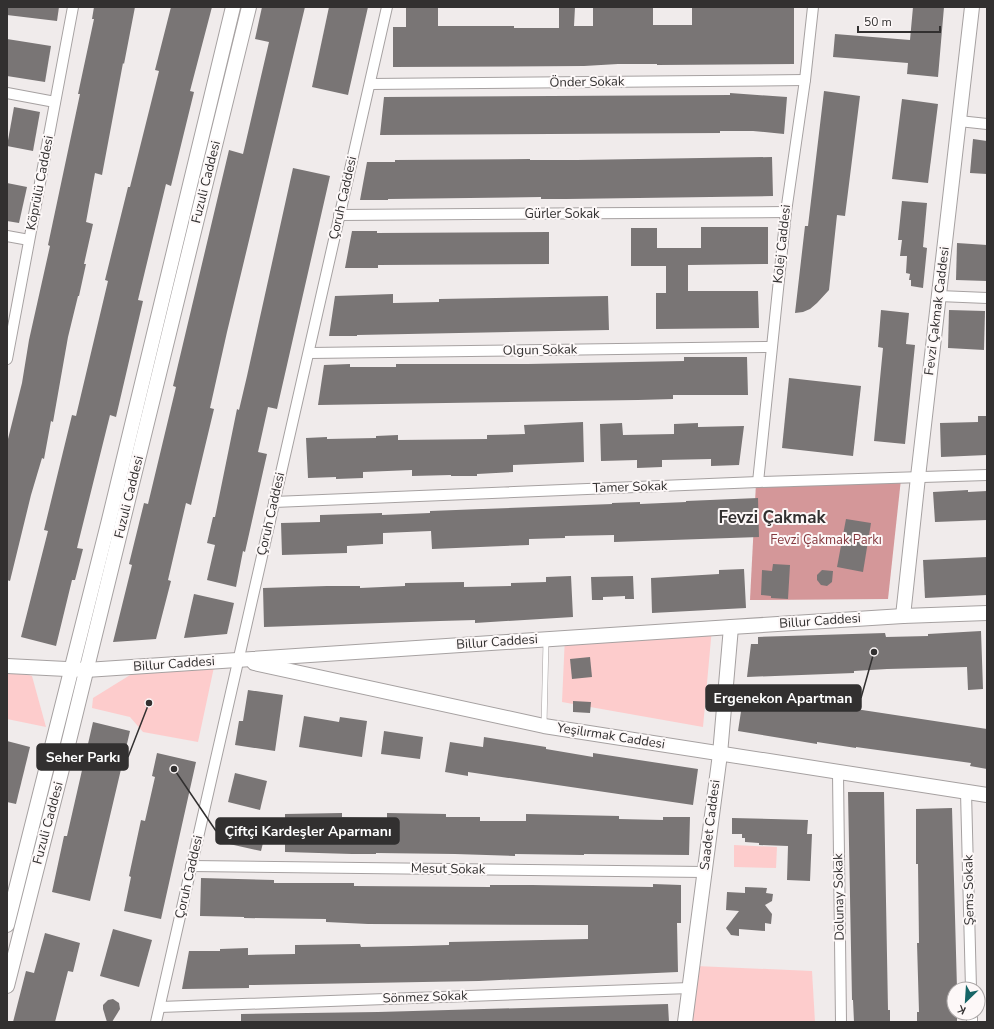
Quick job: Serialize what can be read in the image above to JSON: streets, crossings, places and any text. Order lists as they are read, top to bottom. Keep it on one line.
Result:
{"streets":{"street":["Önder Sokak","Fuzuli Caddesi","Köprülü Caddesi","Çoruh Caddesi","Gürler Sokak","Kolej Caddesi","Fevzi Çakmak Caddesi","Olgun Sokak","Tamer Sokak","Billur Caddesi","Yeşilırmak Caddesi","Saadet Caddesi","Mesut Sokak","Şems Sokak","Dolunay Sokak","Sönmez Sokak"]},"crossings":[["Önder Sokak","Çoruh Caddesi"],["Önder Sokak","Kolej Caddesi"],["Fuzuli Caddesi","Billur Caddesi"],["Çoruh Caddesi","Gürler Sokak"],["Çoruh Caddesi","Olgun Sokak"],["Çoruh Caddesi","Tamer Sokak"],["Çoruh Caddesi","Billur Caddesi"],["Çoruh Caddesi","Yeşilırmak Caddesi"],["Çoruh Caddesi","Mesut Sokak"],["Çoruh Caddesi","Sönmez Sokak"],["Gürler Sokak","Kolej Caddesi"],["Kolej Caddesi","Olgun Sokak"],["Kolej Caddesi","Tamer Sokak"],["Fevzi Çakmak Caddesi","Tamer Sokak"],["Fevzi Çakmak Caddesi","Billur Caddesi"],["Billur Caddesi","Yeşilırmak Caddesi"],["Billur Caddesi","Saadet Caddesi"],["Yeşilırmak Caddesi","Saadet Caddesi"],["Yeşilırmak Caddesi","Şems Sokak"],["Yeşilırmak Caddesi","Dolunay Sokak"],["Saadet Caddesi","Mesut Sokak"],["Saadet Caddesi","Sönmez Sokak"]],"districts":["Fevzi Çakmak"],"parks":["Fevzi Çakmak Parkı"],"places":["Ergenekon Apartman","Seher Parkı","Çiftçi Kardeşler Aparmanı"],"scale_bar":"50 m","north":"bottom left"}
